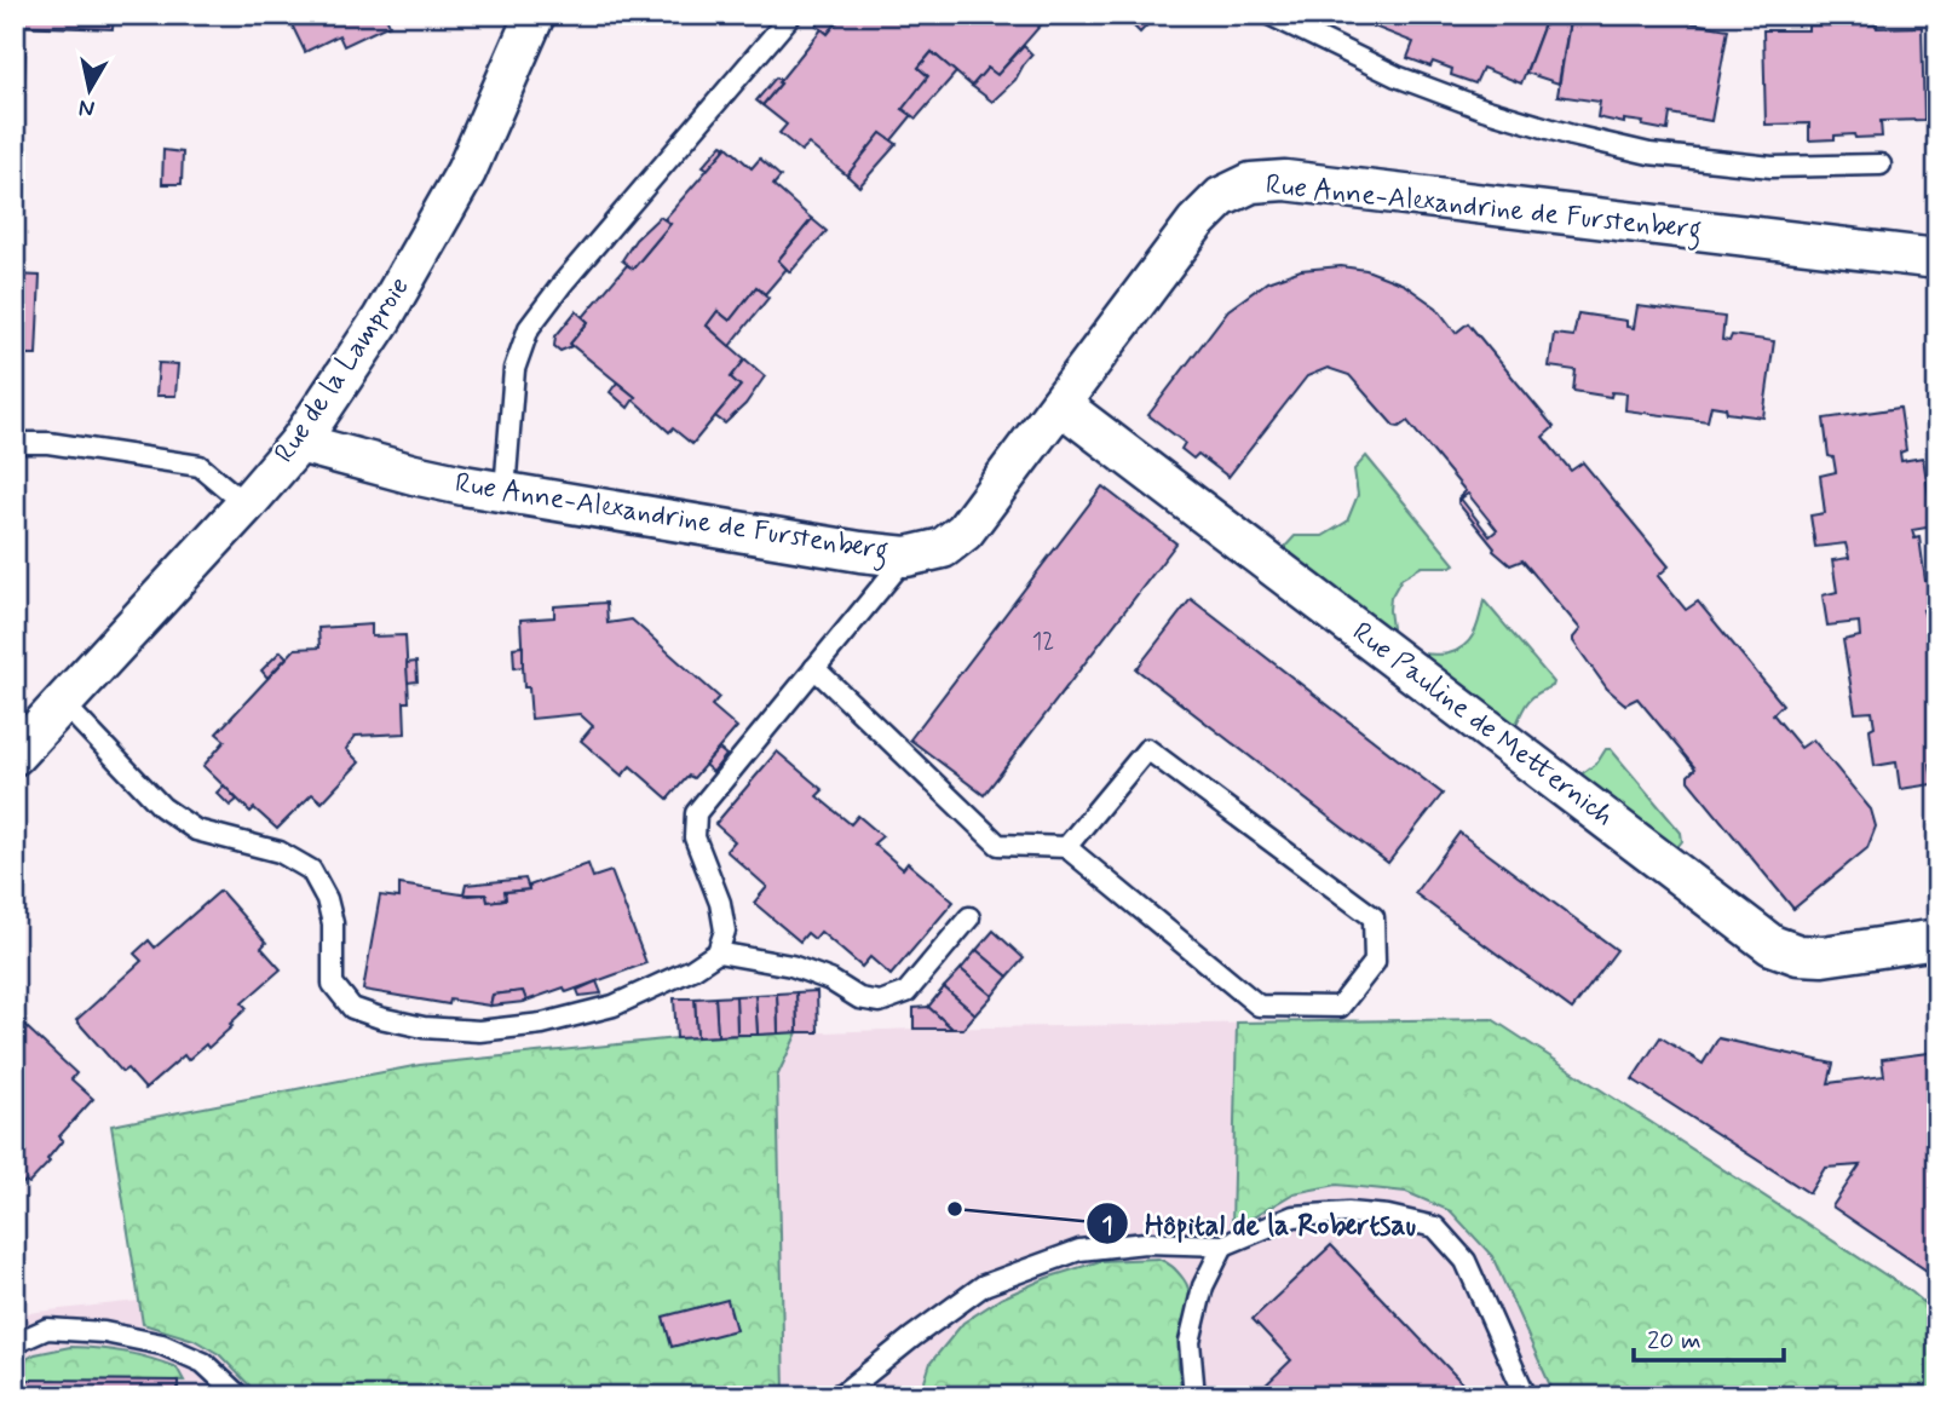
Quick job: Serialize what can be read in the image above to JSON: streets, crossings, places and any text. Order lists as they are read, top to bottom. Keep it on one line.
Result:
{"streets":{"street":["Rue Anne-Alexandrine de Furstenberg","Rue de la Lamproie","Rue Pauline de Metternich"]},"crossings":[["Rue Anne-Alexandrine de Furstenberg","Rue de la Lamproie"],["Rue Anne-Alexandrine de Furstenberg","Rue Pauline de Metternich"]],"places":["Hôpital de la Robertsau"],"house_numbers":["12"],"scale_bar":"20 m","north":"bottom"}
